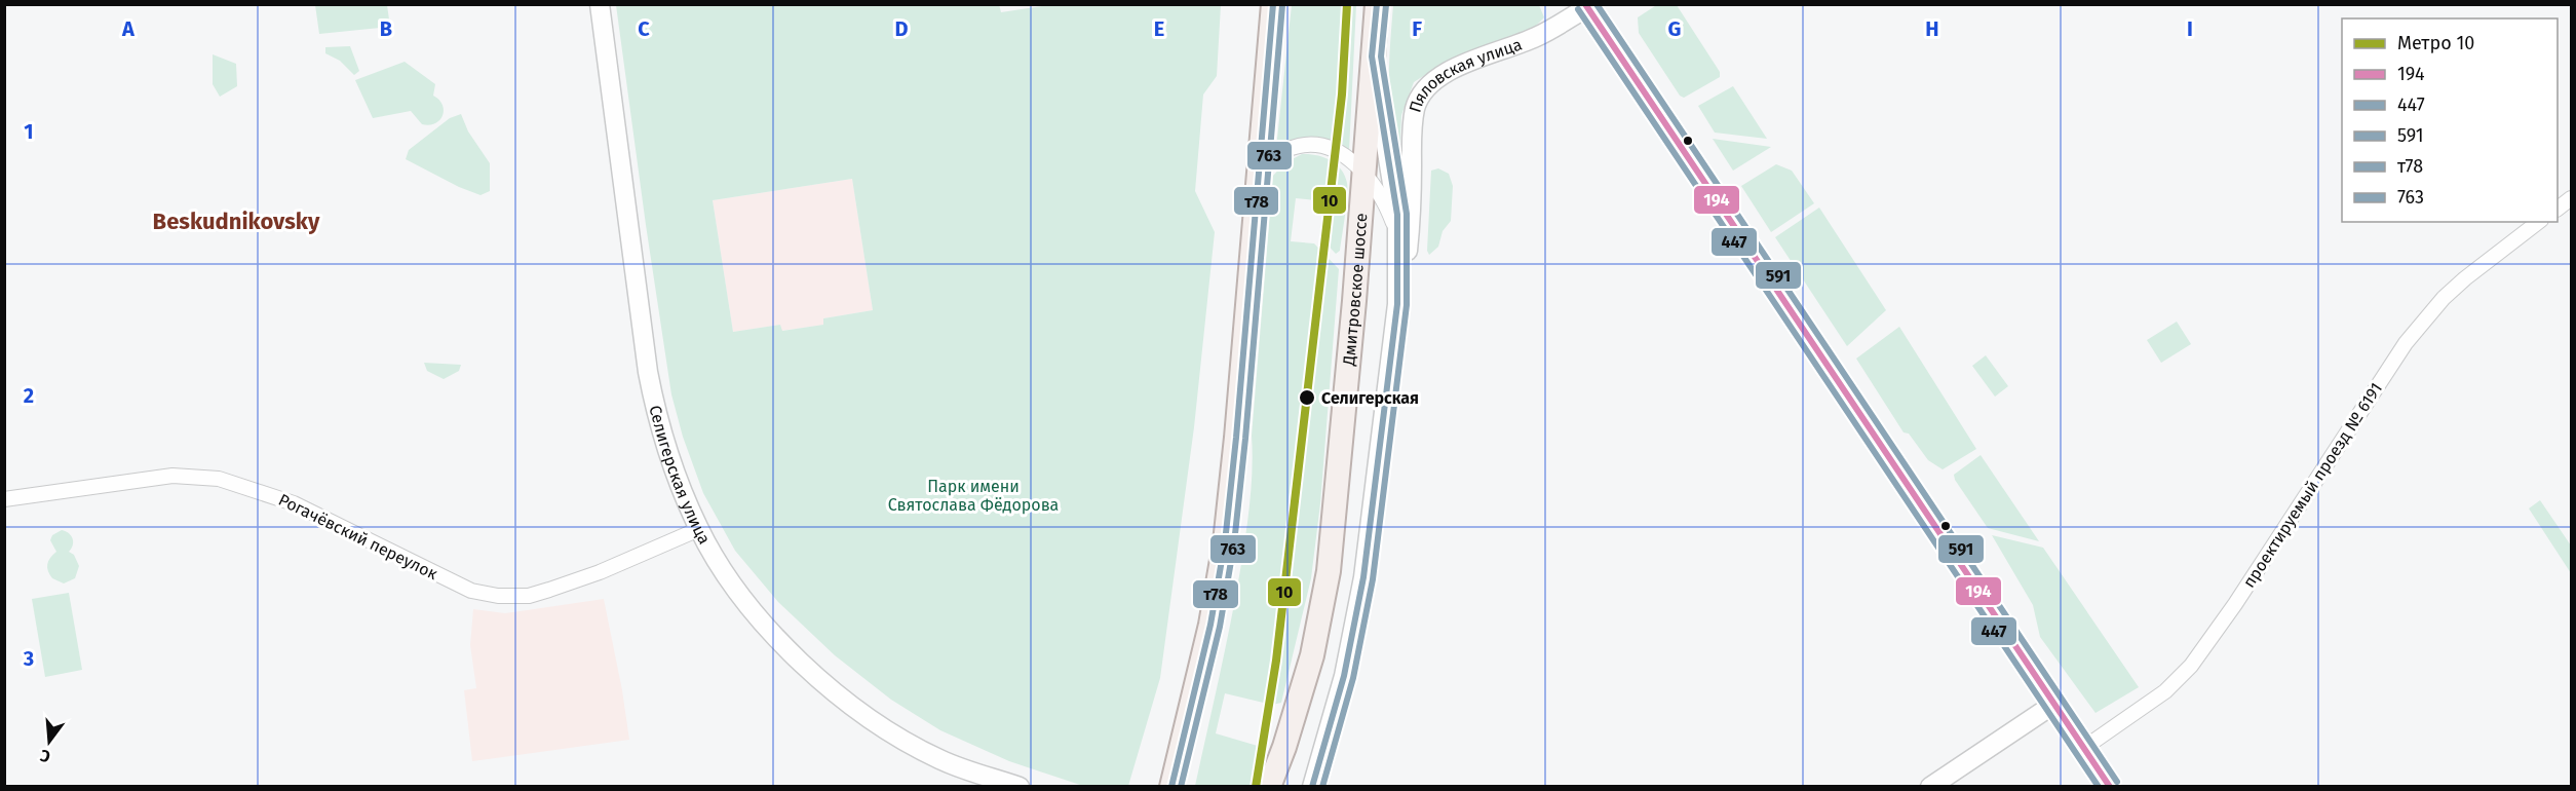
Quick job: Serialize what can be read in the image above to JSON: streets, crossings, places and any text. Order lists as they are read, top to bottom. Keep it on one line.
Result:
{"streets":{"main road":["Дмитровское шоссе"],"street":["Пяловская улица","Селигерская улица","проектируемый проезд № 6191","Рогачёвский переулок"]},"crossings":[["Селигерская улица","Рогачёвский переулок"]],"districts":["Beskudnikovsky"],"parks":["Парк имени Святослава Фёдорова"],"places":["Селигерская"],"lines":["metro line 10","transit line 194","transit line 591","transit line т78","transit line 763","transit line 447"],"legend":["Метро 10","194","447","591","т78","763"],"north":"bottom","grid":{"columns":["A","B","C","D","E","F","G","H","I"],"rows":["1","2","3"]}}
